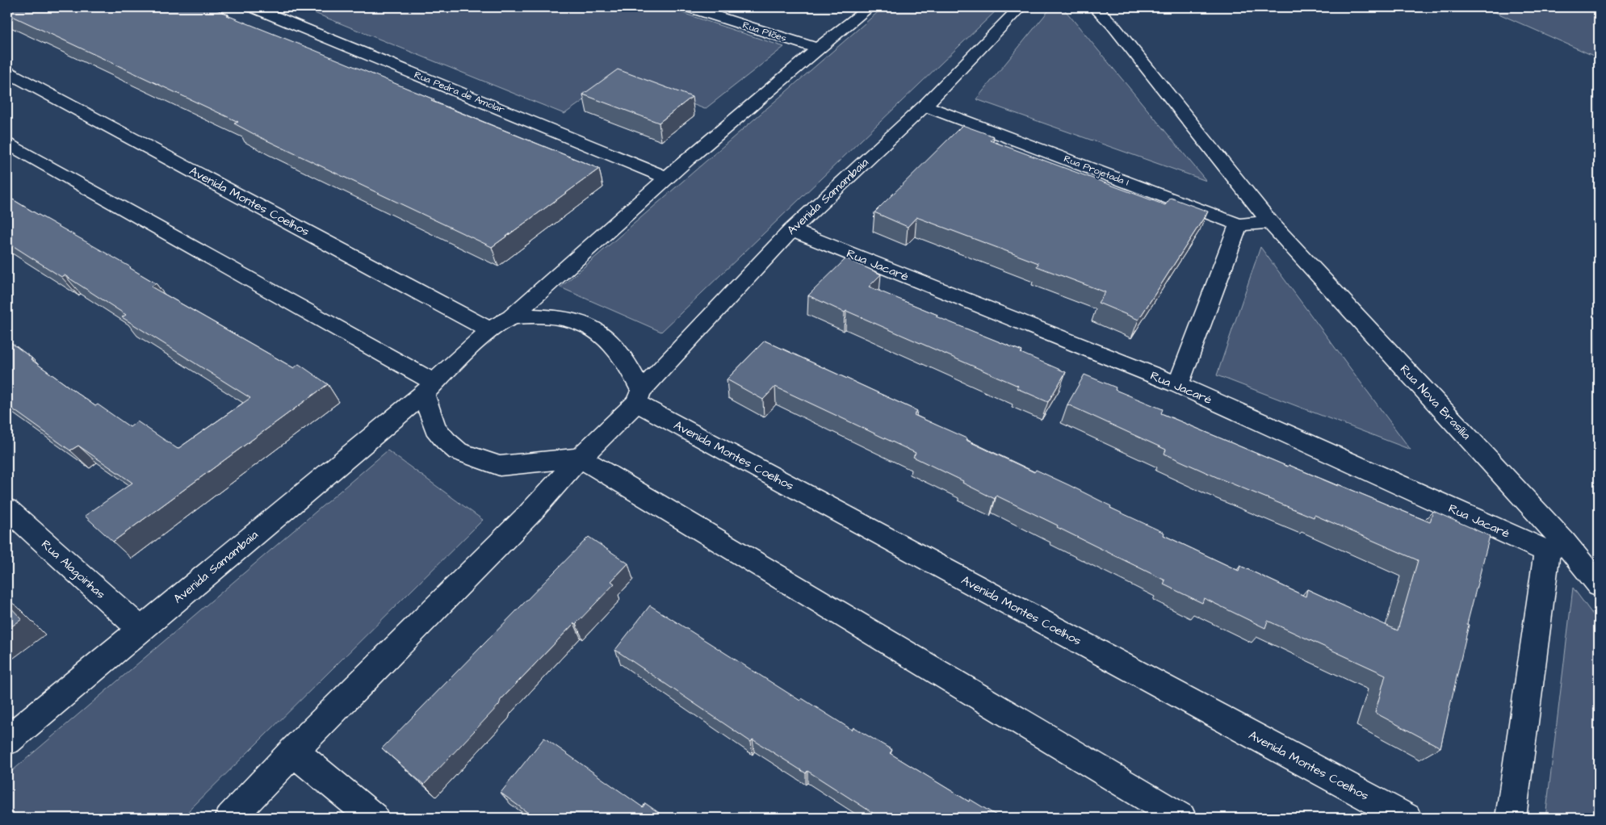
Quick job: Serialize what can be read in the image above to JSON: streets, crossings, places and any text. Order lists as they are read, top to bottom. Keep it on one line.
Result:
{"streets":{"street":["Rua Pilões","Rua Pedra de Amolar","Rua Projetada I","Avenida Samambaia","Avenida Montes Coelhos","Rua Jacaré","Rua Nova Brasília","Rua Alagoinhas"]},"crossings":[["Rua Projetada I","Avenida Samambaia"],["Rua Projetada I","Rua Nova Brasília"],["Avenida Samambaia","Avenida Montes Coelhos"],["Avenida Samambaia","Rua Jacaré"],["Avenida Samambaia","Rua Alagoinhas"],["Rua Jacaré","Rua Nova Brasília"]]}
